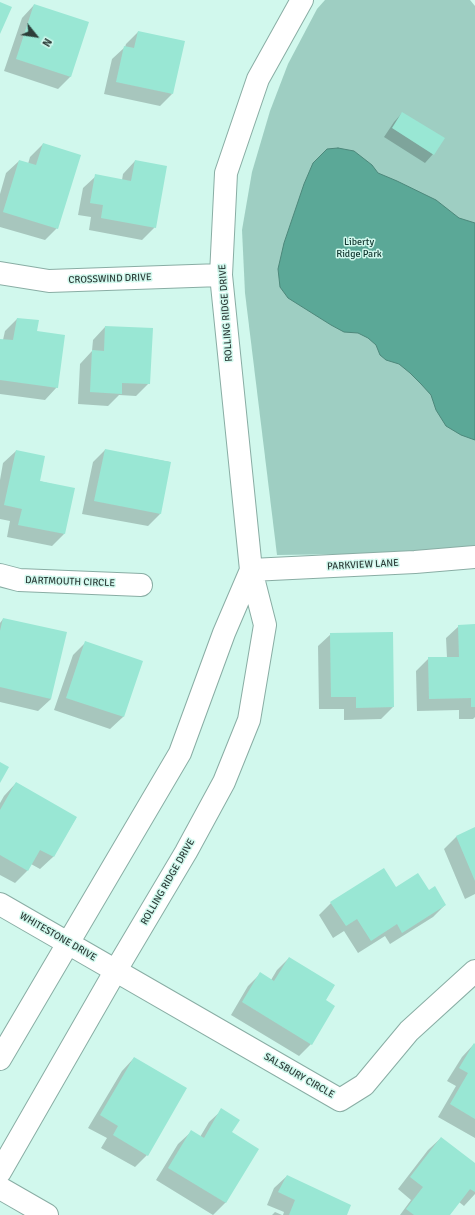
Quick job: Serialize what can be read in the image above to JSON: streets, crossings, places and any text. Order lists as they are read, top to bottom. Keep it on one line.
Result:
{"streets":{"street":["CROSSWIND DRIVE","ROLLING RIDGE DRIVE","PARKVIEW LANE","DARTMOUTH CIRCLE","WHITESTONE DRIVE","SALSBURY CIRCLE"]},"crossings":[["CROSSWIND DRIVE","ROLLING RIDGE DRIVE"],["ROLLING RIDGE DRIVE","PARKVIEW LANE"],["ROLLING RIDGE DRIVE","WHITESTONE DRIVE"],["ROLLING RIDGE DRIVE","SALSBURY CIRCLE"],["WHITESTONE DRIVE","SALSBURY CIRCLE"]],"parks":["Liberty Ridge Park"],"north":"bottom right"}
